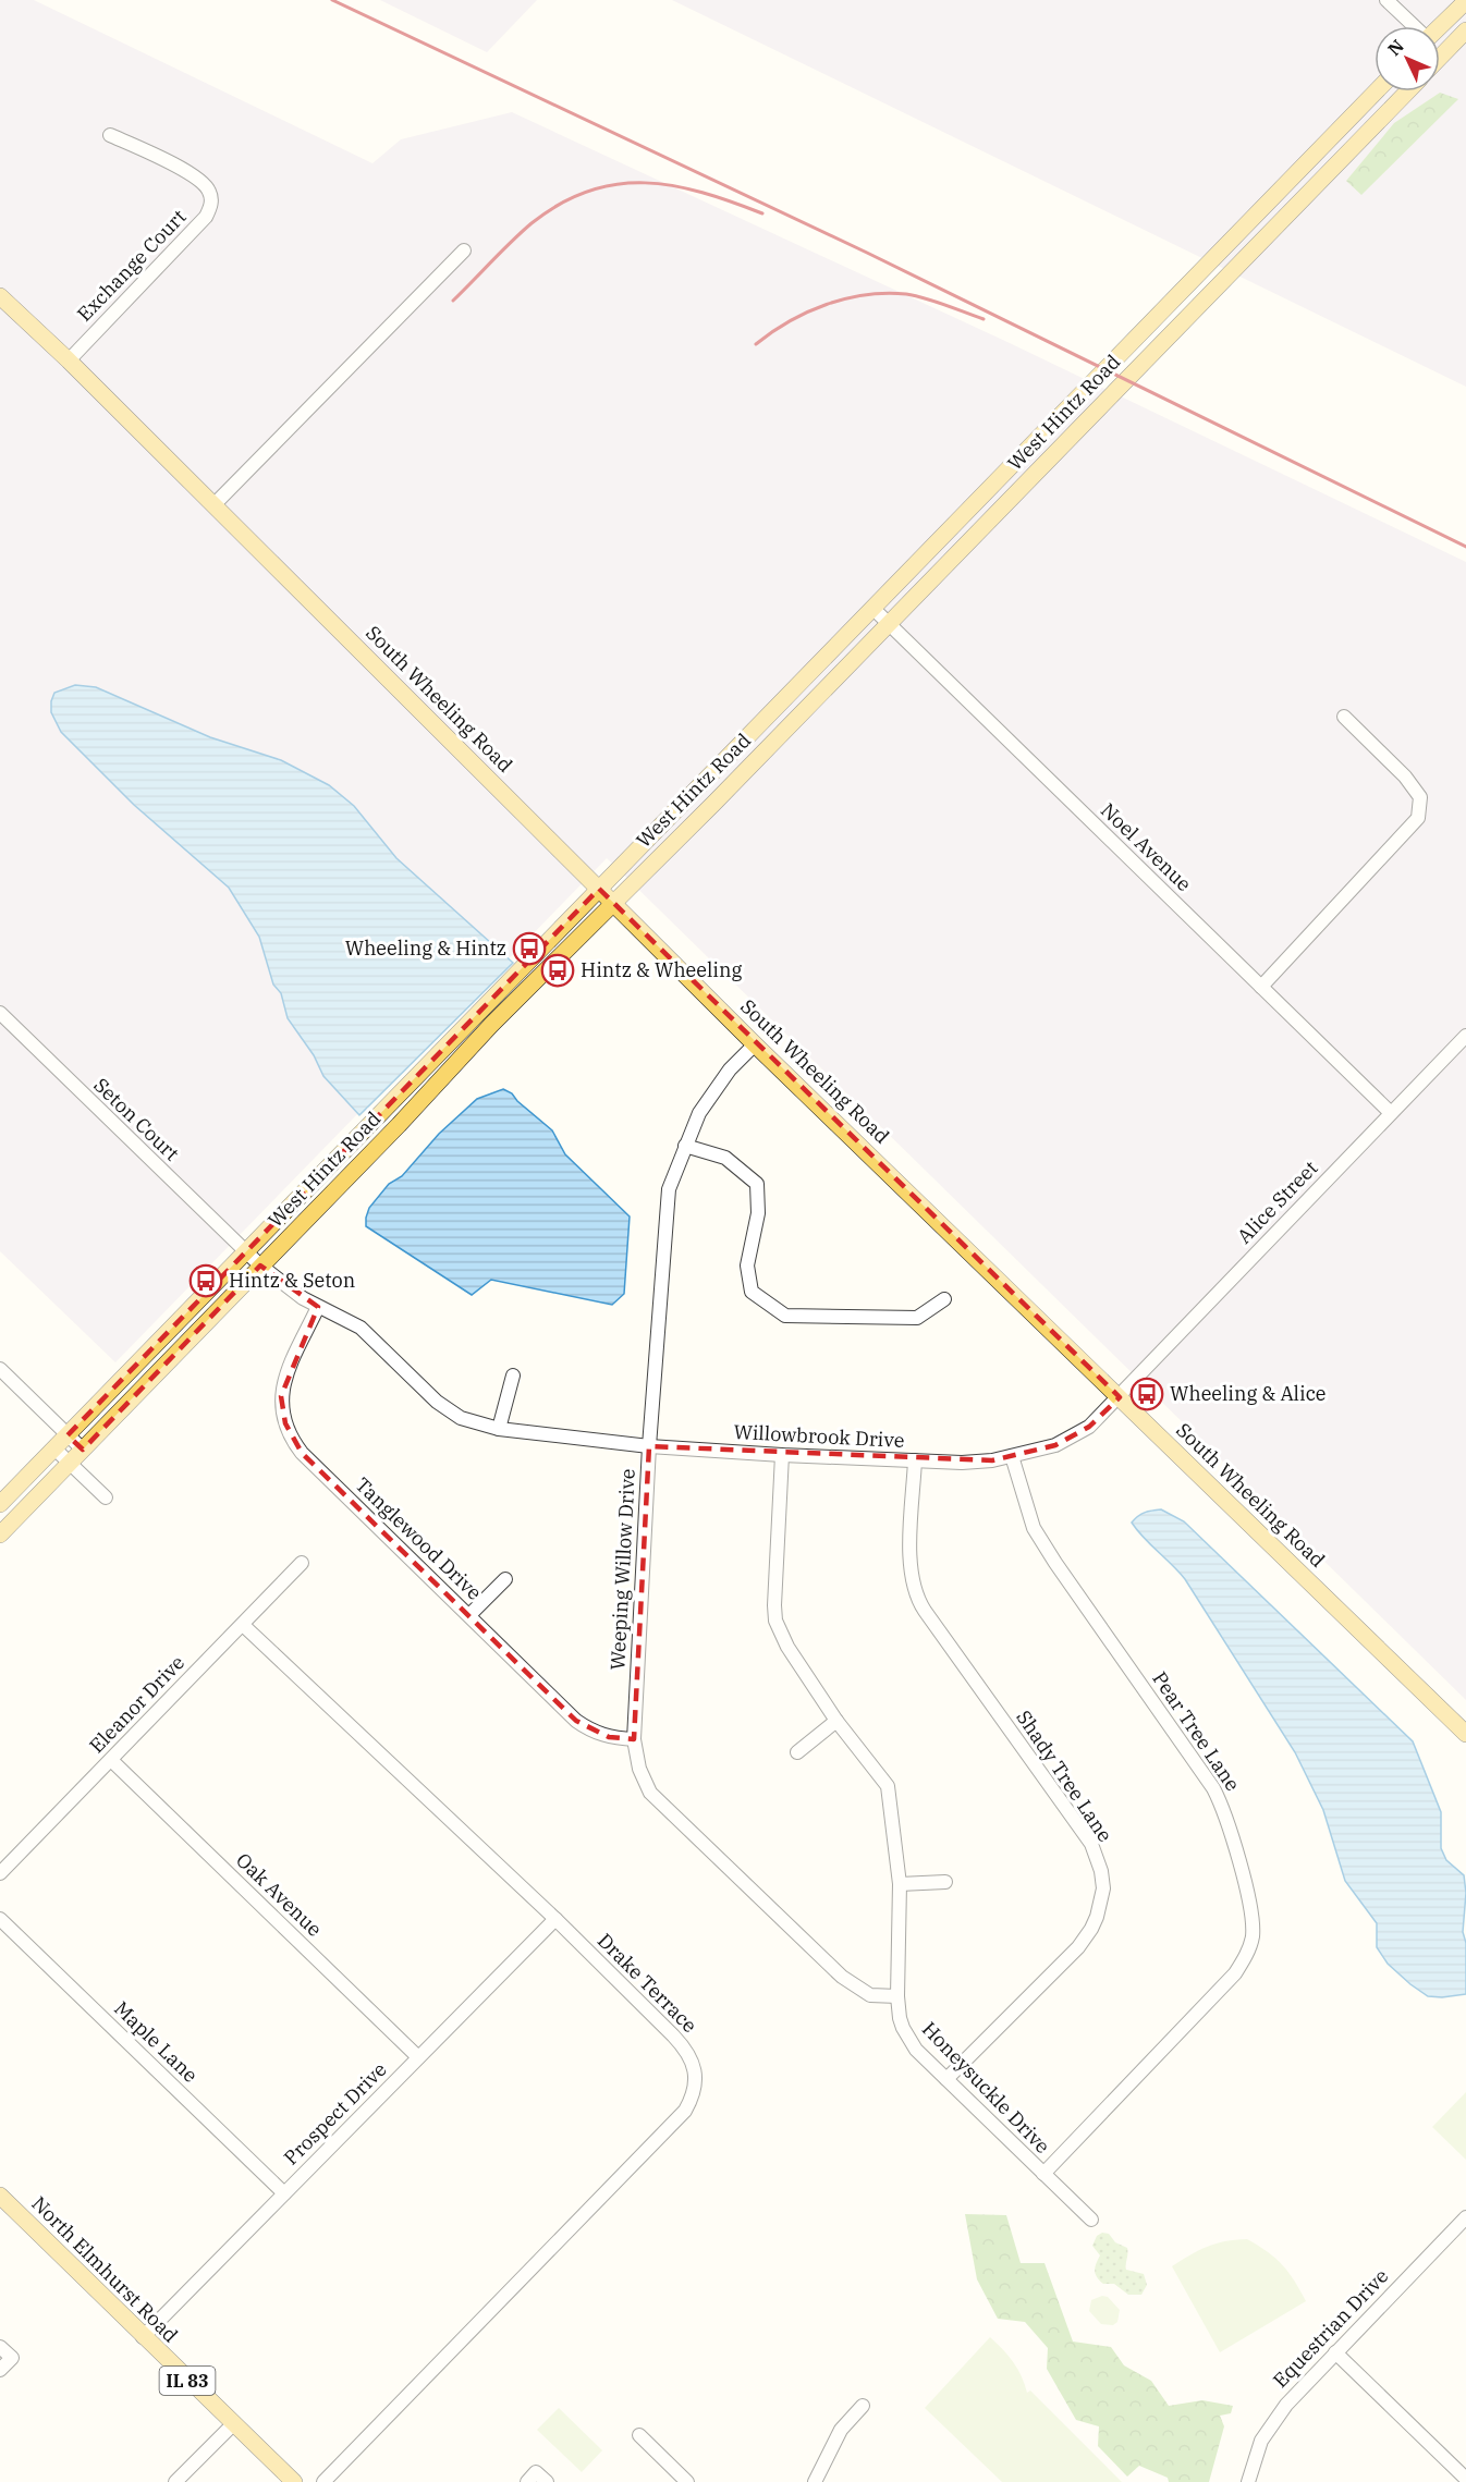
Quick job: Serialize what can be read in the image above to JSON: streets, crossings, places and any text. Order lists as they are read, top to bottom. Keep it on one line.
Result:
{"streets":{"main road":["West Hintz Road","South Wheeling Road","North Elmhurst Road","IL 83"],"street":["Exchange Court","Noel Avenue","Seton Court","Alice Street","Willowbrook Drive","Tanglewood Drive","Weeping Willow Drive","Eleanor Drive","Pear Tree Lane","Shady Tree Lane","Oak Avenue","Drake Terrace","Maple Lane","Honeysuckle Drive","Prospect Drive","Equestrian Drive"]},"crossings":[["Exchange Court","South Wheeling Road"],["West Hintz Road","South Wheeling Road"],["West Hintz Road","Noel Avenue"],["West Hintz Road","Seton Court"],["West Hintz Road","Willowbrook Drive"],["South Wheeling Road","Alice Street"],["South Wheeling Road","Willowbrook Drive"],["South Wheeling Road","Weeping Willow Drive"],["Noel Avenue","Alice Street"],["Seton Court","Willowbrook Drive"],["Alice Street","Willowbrook Drive"],["Willowbrook Drive","Tanglewood Drive"],["Willowbrook Drive","Weeping Willow Drive"],["Willowbrook Drive","Pear Tree Lane"],["Willowbrook Drive","Shady Tree Lane"],["Willowbrook Drive","Honeysuckle Drive"],["Tanglewood Drive","Weeping Willow Drive"],["Weeping Willow Drive","Honeysuckle Drive"],["Eleanor Drive","Oak Avenue"],["Eleanor Drive","Drake Terrace"],["Pear Tree Lane","Honeysuckle Drive"],["Shady Tree Lane","Honeysuckle Drive"],["Oak Avenue","Prospect Drive"],["Drake Terrace","Prospect Drive"],["Maple Lane","Prospect Drive"],["Prospect Drive","North Elmhurst Road"]],"places":{"bus stop":["Wheeling & Hintz","Hintz & Wheeling","Hintz & Seton","Wheeling & Alice"]},"north":"top left"}
